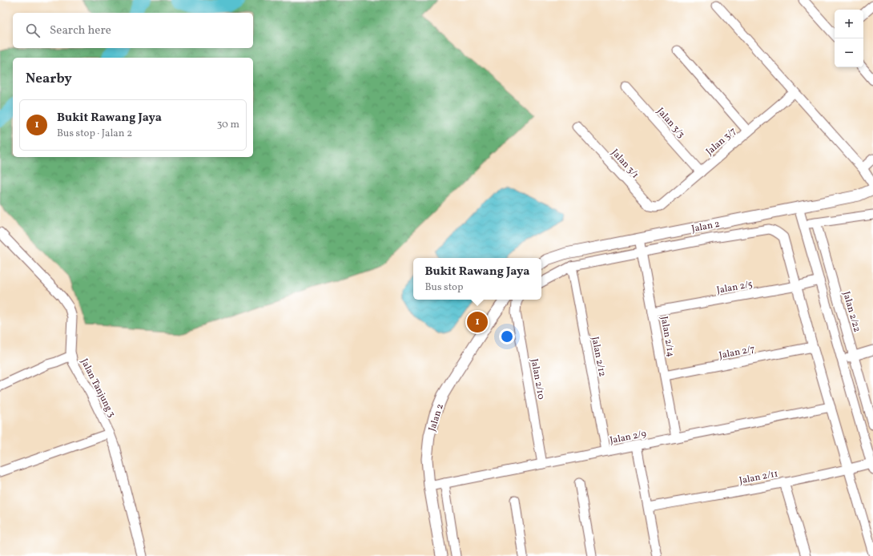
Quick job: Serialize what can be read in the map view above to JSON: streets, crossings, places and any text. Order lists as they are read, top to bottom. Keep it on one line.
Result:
{"streets":{"street":["Jalan 3/3","Jalan 3/7","Jalan 3/1","Jalan 2","Jalan 2/5","Jalan 2/22","Jalan 2/14","Jalan 2/7","Jalan 2/12","Jalan 2/10","Jalan Tanjung 3","Jalan 2/9","Jalan 2/11"]},"crossings":[["Jalan 3/3","Jalan 3/7"],["Jalan 3/7","Jalan 3/1"],["Jalan 2","Jalan 2/14"],["Jalan 2","Jalan 2/9"],["Jalan 2/5","Jalan 2/14"],["Jalan 2/14","Jalan 2/7"],["Jalan 2/14","Jalan 2/9"],["Jalan 2/12","Jalan 2/9"],["Jalan 2/10","Jalan 2/9"]],"page":{"map_buttons":["+","−"],"search":"Search here","heading":"Nearby","list":[{"mark":"1","name":"Bukit Rawang Jaya","note":"Bus stop · Jalan 2","value":"30 m"}],"popup":["Bukit Rawang Jaya","Bus stop"],"pins":"1"}}
